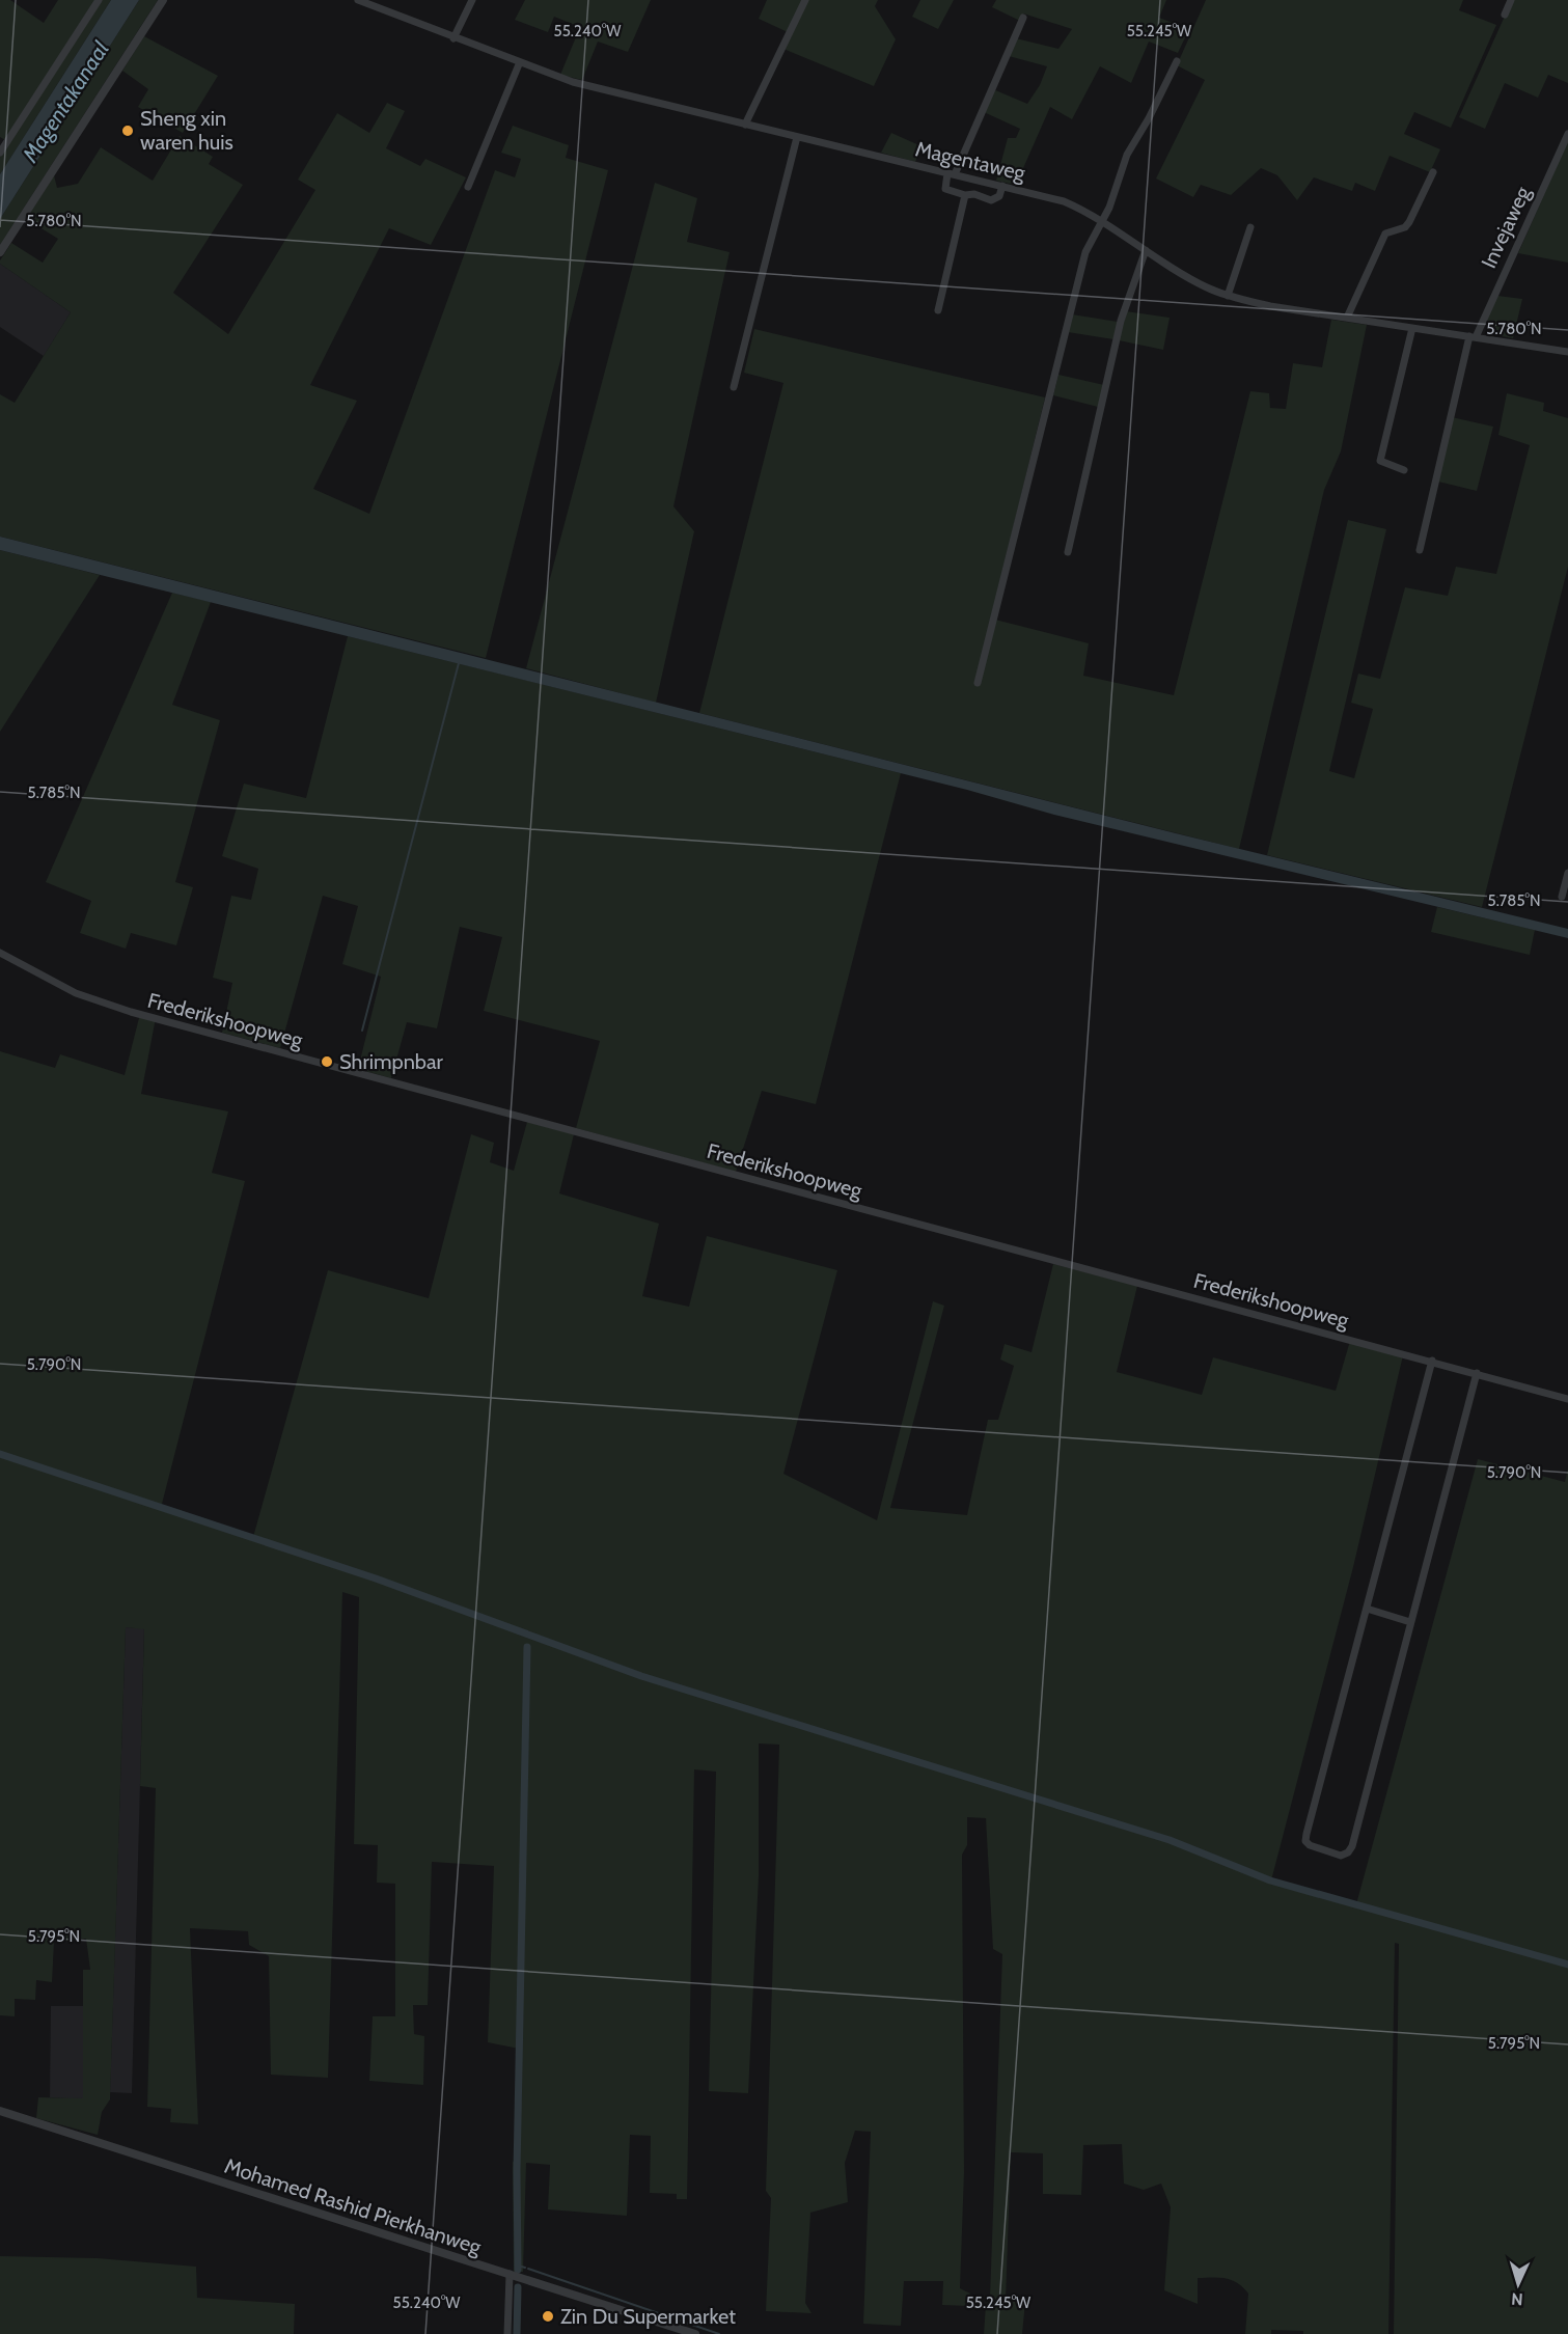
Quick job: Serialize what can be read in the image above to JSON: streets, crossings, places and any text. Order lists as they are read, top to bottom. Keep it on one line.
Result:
{"streets":{"street":["Magentaweg","Invejaweg","Frederikshoopweg","Mohamed Rashid Pierkhanweg"]},"crossings":[["Magentaweg","Invejaweg"]],"water":["Magentakanaal"],"places":["Sheng xin waren huis","Shrimpnbar","Zin Du Supermarket"],"north":"bottom","coordinates":["55.240°W","55.245°W","5.780°N","5.785°N","5.790°N","5.795°N"]}
